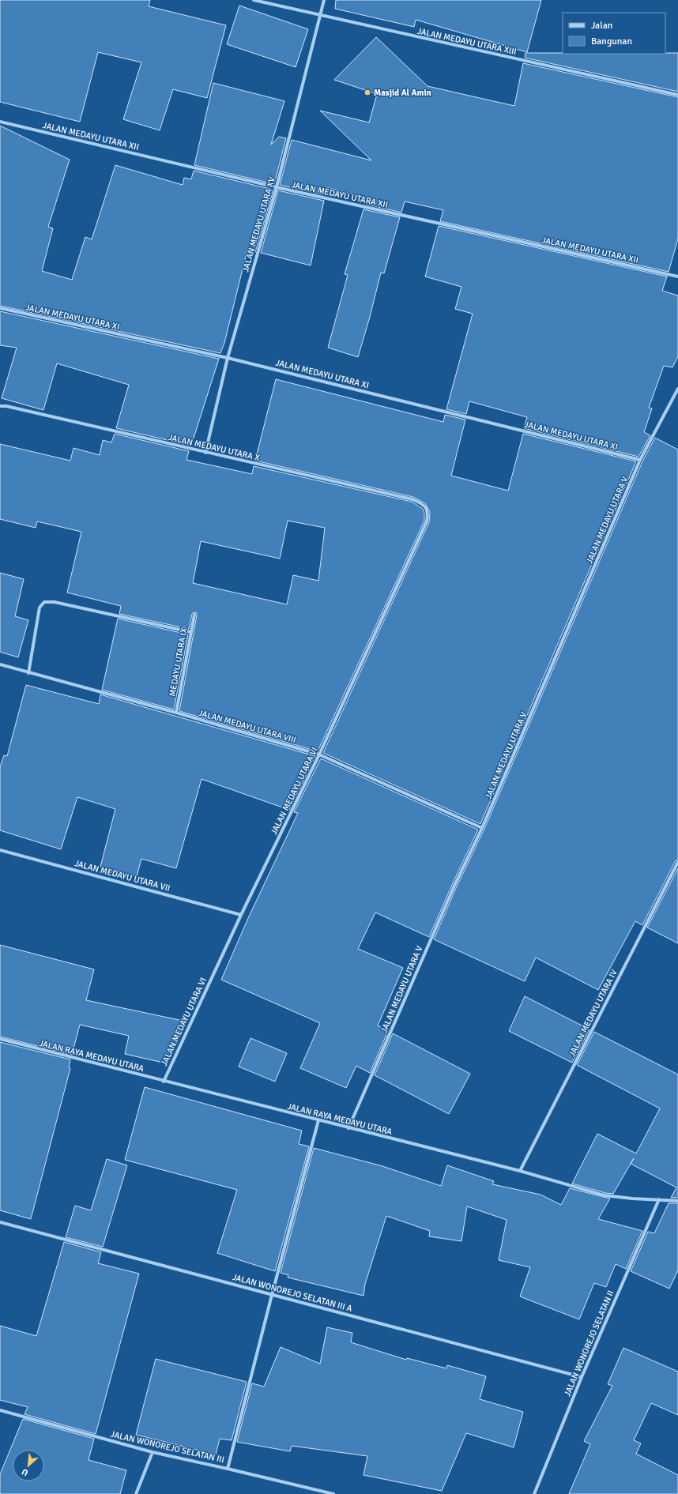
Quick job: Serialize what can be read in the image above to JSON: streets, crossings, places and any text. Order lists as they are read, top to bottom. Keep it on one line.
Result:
{"streets":{"street":["JALAN MEDAYU UTARA XIII","JALAN MEDAYU UTARA XII","JALAN MEDAYU UTARA XV","JALAN MEDAYU UTARA XI","JALAN MEDAYU UTARA X","JALAN MEDAYU UTARA V","MEDAYU UTARA IX","JALAN MEDAYU UTARA VIII","JALAN MEDAYU UTARA VI","JALAN MEDAYU UTARA VII","JALAN MEDAYU UTARA IV","JALAN RAYA MEDAYU UTARA","JALAN WONOREJO SELATAN III A","JALAN WONOREJO SELATAN II","JALAN WONOREJO SELATAN III"]},"crossings":[["JALAN MEDAYU UTARA XIII","JALAN MEDAYU UTARA XV"],["JALAN MEDAYU UTARA XII","JALAN MEDAYU UTARA XV"],["JALAN MEDAYU UTARA XV","JALAN MEDAYU UTARA XI"],["JALAN MEDAYU UTARA XV","JALAN MEDAYU UTARA X"],["JALAN MEDAYU UTARA XI","JALAN MEDAYU UTARA V"],["JALAN MEDAYU UTARA X","JALAN MEDAYU UTARA VI"],["JALAN MEDAYU UTARA V","JALAN MEDAYU UTARA VIII"],["JALAN MEDAYU UTARA V","JALAN RAYA MEDAYU UTARA"],["MEDAYU UTARA IX","JALAN MEDAYU UTARA VIII"],["JALAN MEDAYU UTARA VIII","JALAN MEDAYU UTARA VI"],["JALAN MEDAYU UTARA VI","JALAN MEDAYU UTARA VII"],["JALAN MEDAYU UTARA VI","JALAN RAYA MEDAYU UTARA"],["JALAN MEDAYU UTARA IV","JALAN RAYA MEDAYU UTARA"],["JALAN RAYA MEDAYU UTARA","JALAN WONOREJO SELATAN II"],["JALAN WONOREJO SELATAN III A","JALAN WONOREJO SELATAN II"]],"places":["Masjid Al Amin"],"legend":["Jalan","Bangunan"],"north":"bottom left"}
